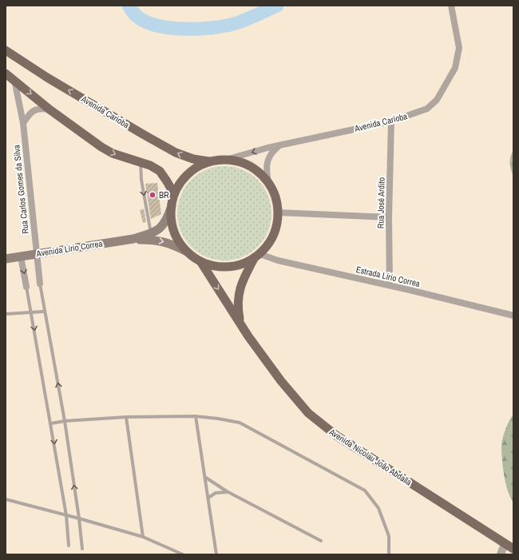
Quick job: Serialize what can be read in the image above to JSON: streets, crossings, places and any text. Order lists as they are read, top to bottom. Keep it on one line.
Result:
{"streets":{"main road":["Avenida Carioba","Avenida Lírio Correa","Avenida Nicolau João Abdalla"],"street":["Rua Carlos Gomes da Silva","Rua José Ardito","Estrada Lírio Correa"]},"crossings":[["Avenida Carioba","Rua José Ardito"],["Avenida Carioba","Avenida Lírio Correa"],["Avenida Carioba","Estrada Lírio Correa"],["Avenida Carioba","Avenida Nicolau João Abdalla"],["Rua Carlos Gomes da Silva","Avenida Lírio Correa"],["Rua José Ardito","Estrada Lírio Correa"],["Avenida Lírio Correa","Estrada Lírio Correa"],["Avenida Lírio Correa","Avenida Nicolau João Abdalla"],["Estrada Lírio Correa","Avenida Nicolau João Abdalla"]],"one_way":["Avenida Carioba"],"places":["BR"]}
